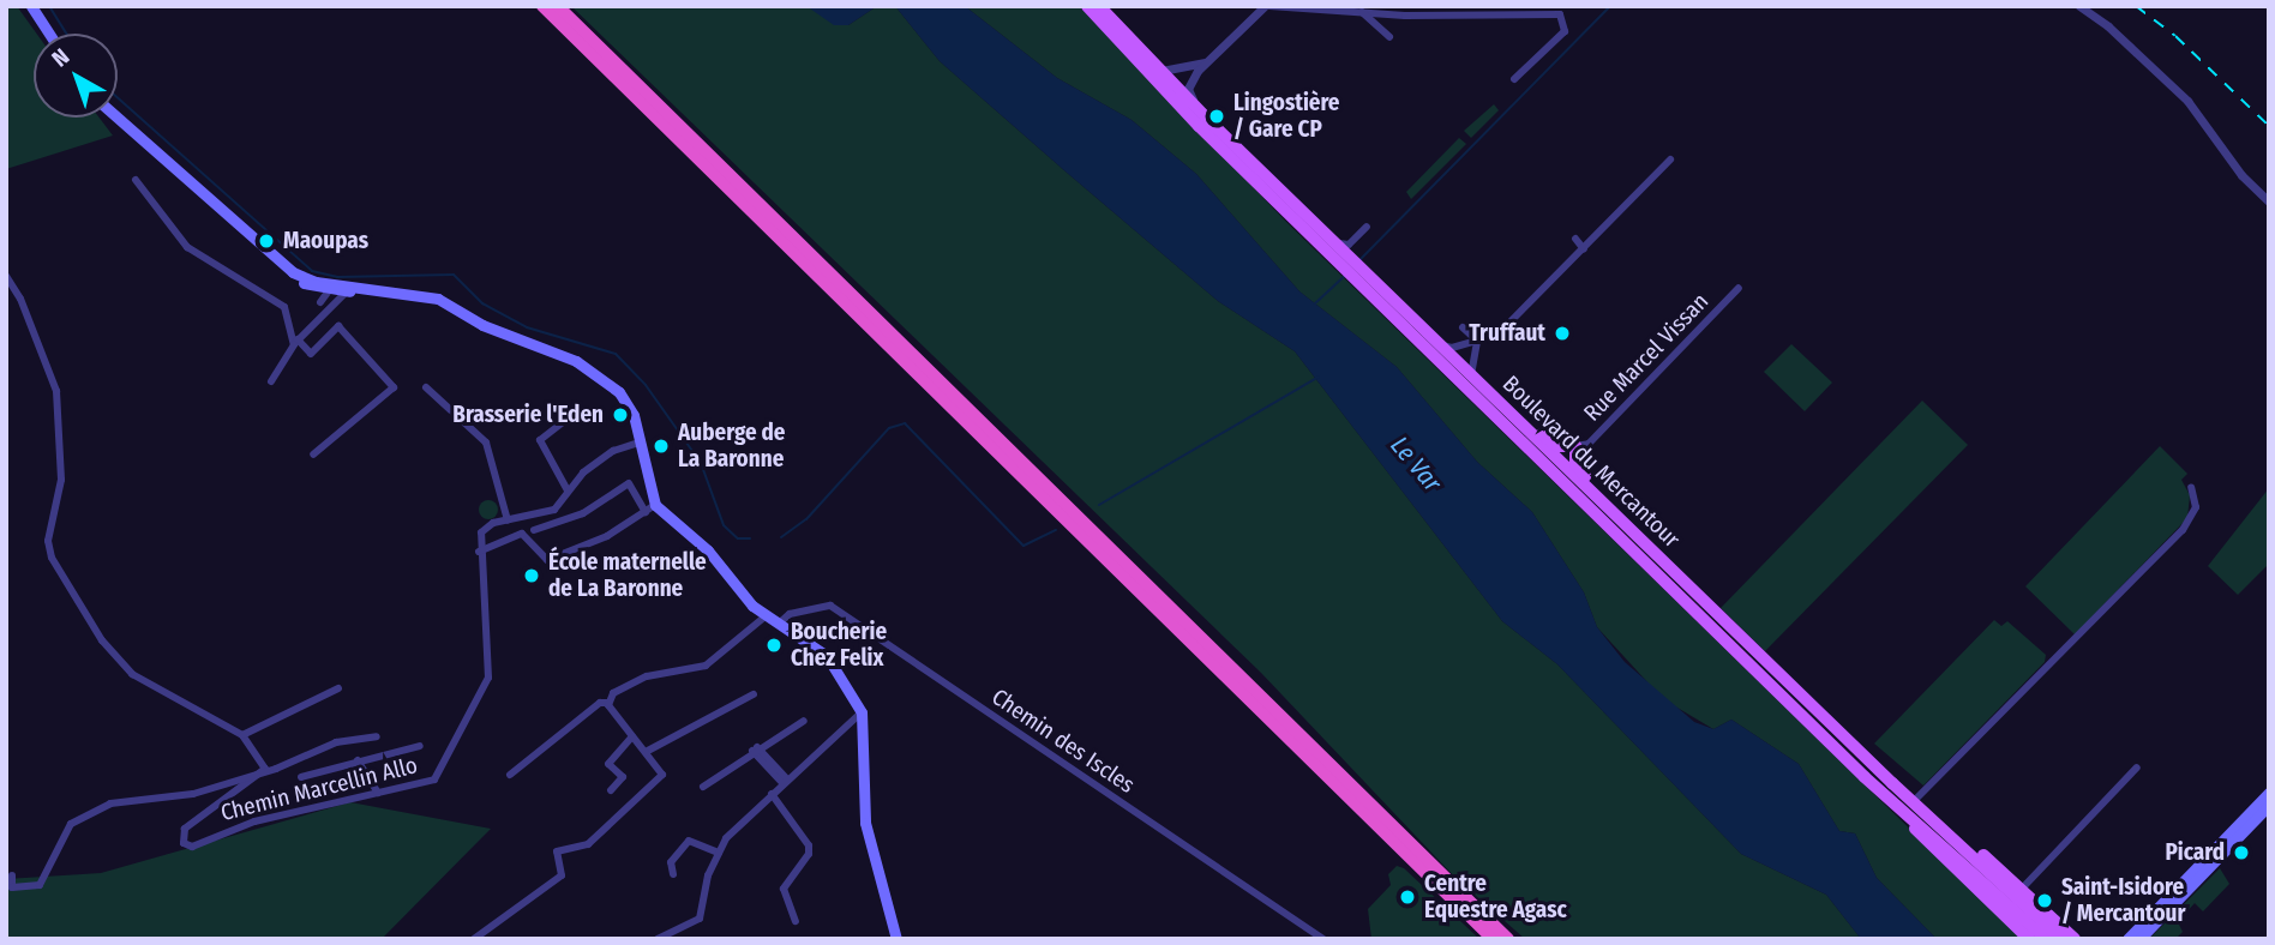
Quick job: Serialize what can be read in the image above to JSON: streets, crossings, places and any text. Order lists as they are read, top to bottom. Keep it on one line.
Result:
{"streets":{"main road":["Boulevard du Mercantour"],"street":["Rue Marcel Vissan","Chemin des Iscles","Chemin Marcellin Allo"]},"water":["Le Var"],"places":["Lingostière / Gare CP","Maoupas","Truffaut","Brasserie l'Eden","Auberge de La Baronne","École maternelle de La Baronne","Boucherie Chez Felix","Picard","Centre Equestre Agasc","Saint-Isidore / Mercantour"],"north":"top left"}
